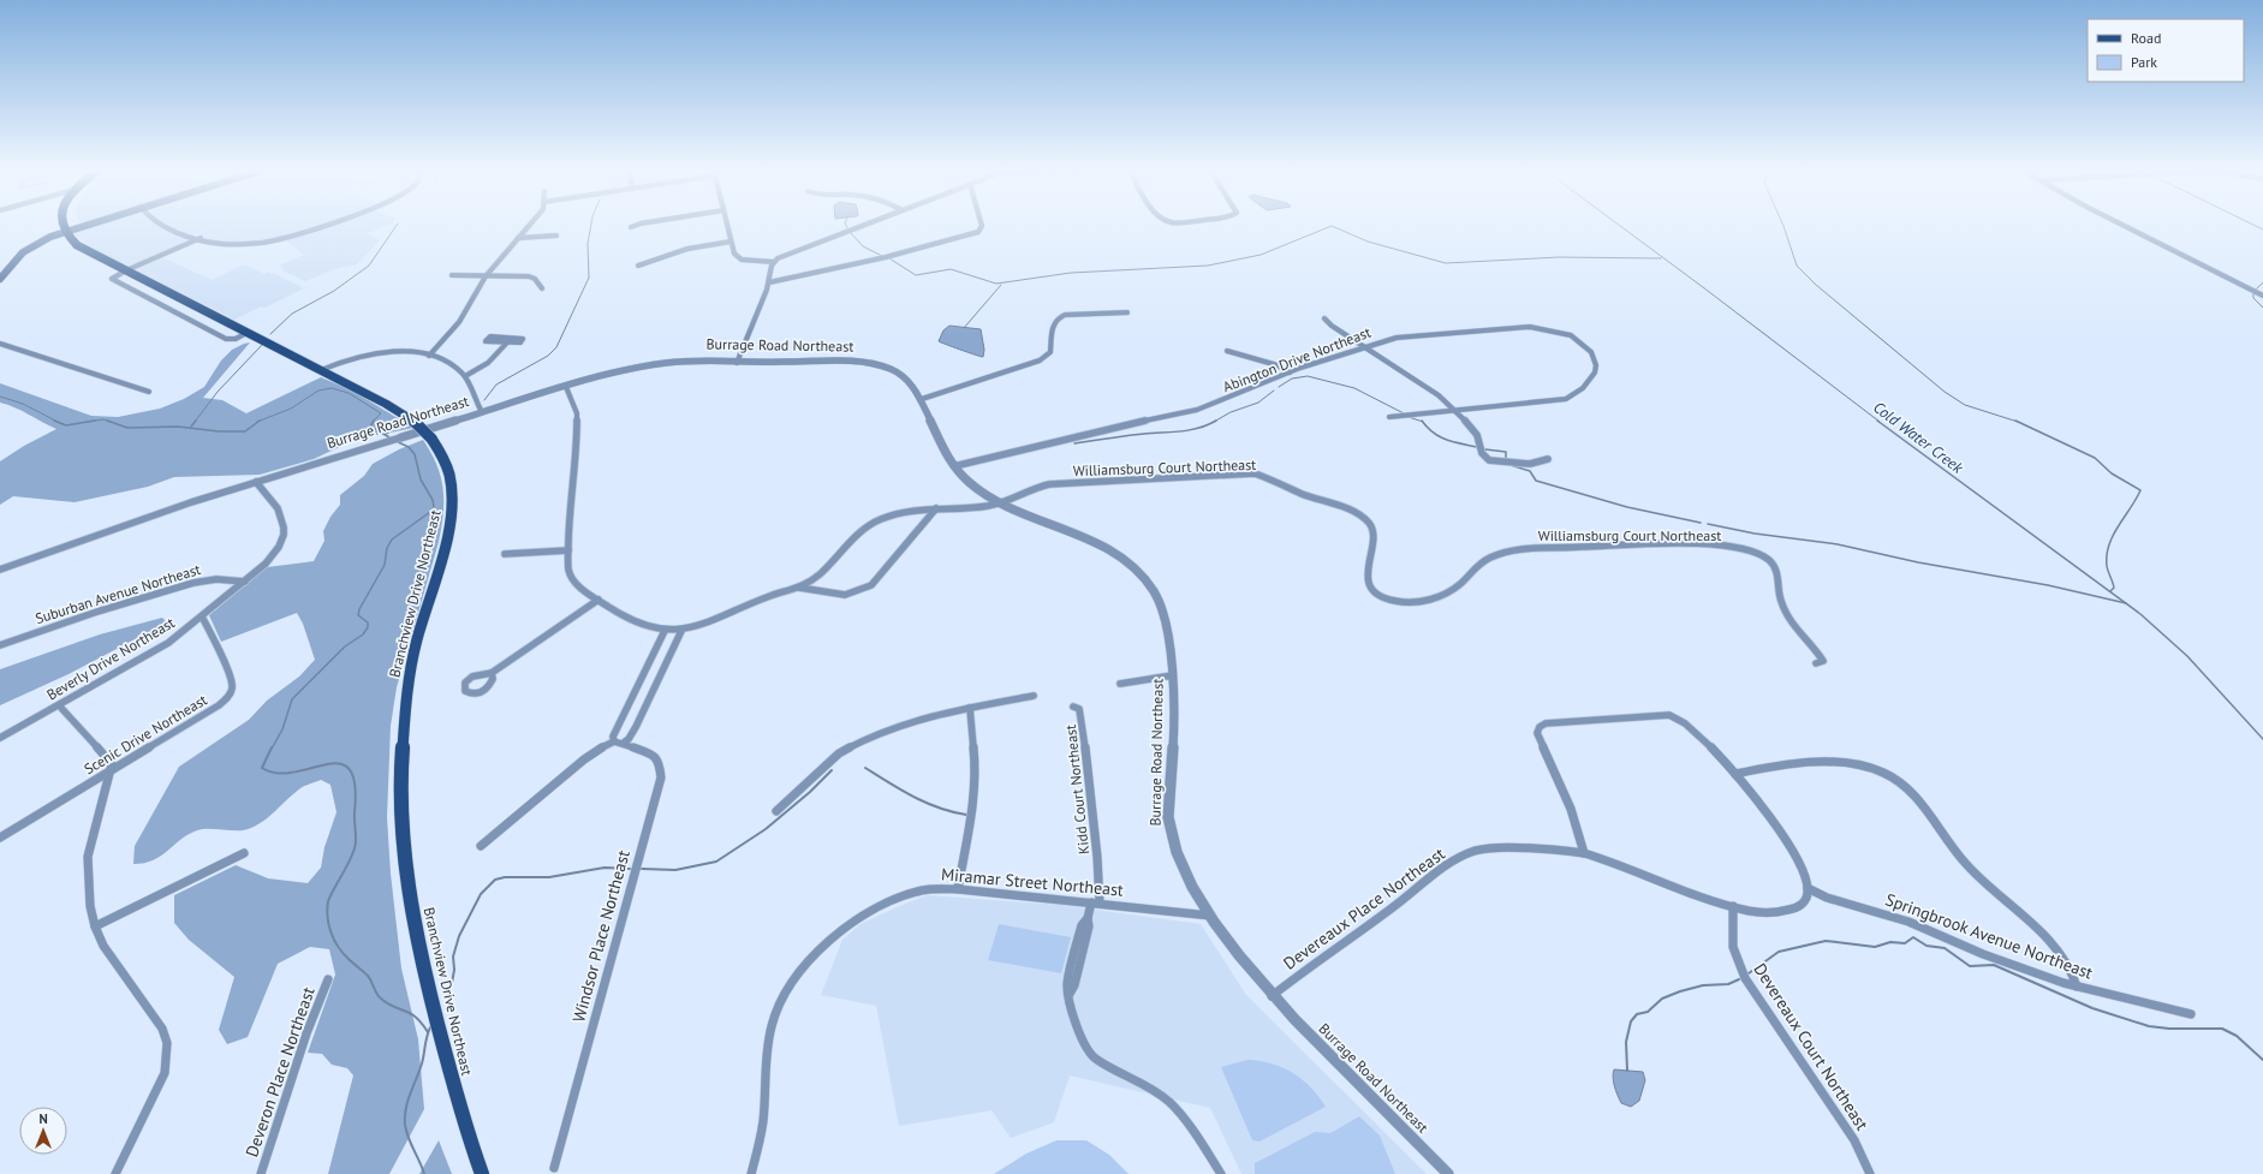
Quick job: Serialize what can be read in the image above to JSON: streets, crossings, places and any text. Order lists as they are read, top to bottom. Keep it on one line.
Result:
{"streets":{"main road":["Branchview Drive Northeast"],"street":["Burrage Road Northeast","Abington Drive Northeast","Williamsburg Court Northeast","Suburban Avenue Northeast","Beverly Drive Northeast","Scenic Drive Northeast","Kidd Court Northeast","Miramar Street Northeast","Devereaux Place Northeast","Windsor Place Northeast","Springbrook Avenue Northeast","Devereaux Court Northeast","Deveron Place Northeast"]},"crossings":[["Burrage Road Northeast","Abington Drive Northeast"],["Burrage Road Northeast","Williamsburg Court Northeast"],["Burrage Road Northeast","Beverly Drive Northeast"],["Burrage Road Northeast","Miramar Street Northeast"],["Burrage Road Northeast","Devereaux Place Northeast"],["Suburban Avenue Northeast","Beverly Drive Northeast"],["Beverly Drive Northeast","Scenic Drive Northeast"],["Kidd Court Northeast","Miramar Street Northeast"],["Devereaux Place Northeast","Springbrook Avenue Northeast"],["Devereaux Place Northeast","Devereaux Court Northeast"]],"water":["Cold Water Creek"],"legend":["Road","Park"],"north":"top"}
